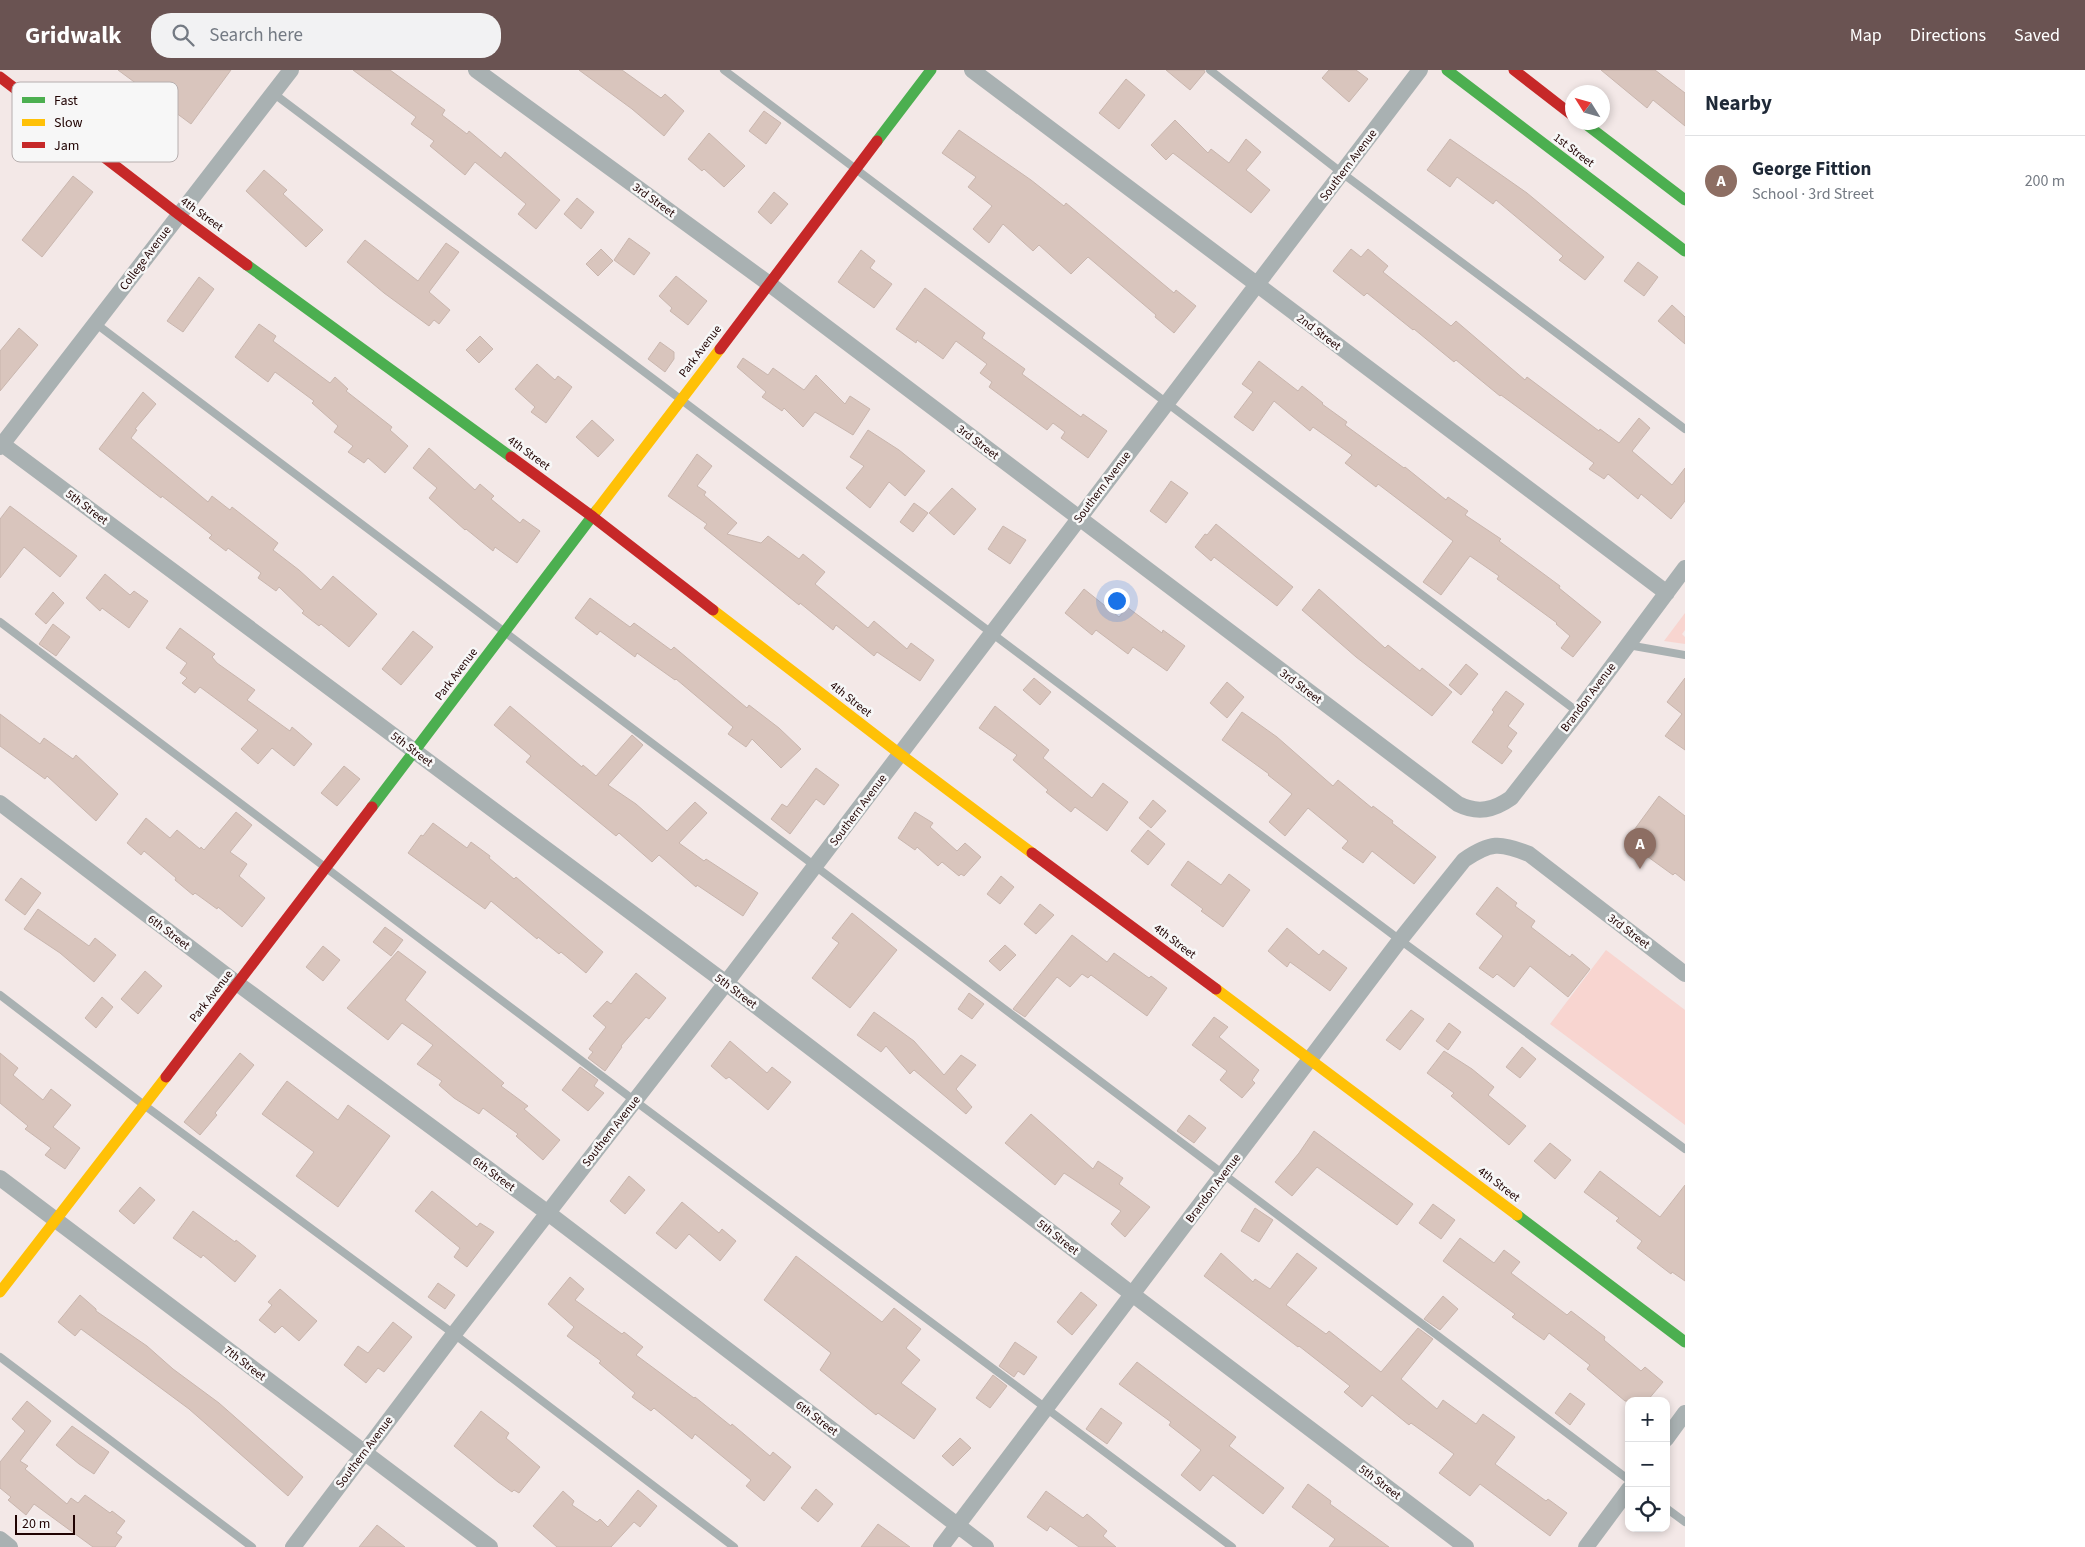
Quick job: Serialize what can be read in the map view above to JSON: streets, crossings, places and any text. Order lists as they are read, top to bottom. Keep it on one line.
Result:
{"streets":{"street":["1st Street","Southern Avenue","3rd Street","4th Street","College Avenue","2nd Street","Park Avenue","5th Street","Brandon Avenue","6th Street","7th Street"]},"crossings":[["Southern Avenue","3rd Street"],["Southern Avenue","4th Street"],["Southern Avenue","2nd Street"],["Southern Avenue","5th Street"],["Southern Avenue","6th Street"],["Southern Avenue","7th Street"],["3rd Street","Park Avenue"],["3rd Street","Brandon Avenue"],["4th Street","College Avenue"],["4th Street","Park Avenue"],["4th Street","Brandon Avenue"],["College Avenue","5th Street"],["2nd Street","Brandon Avenue"],["Park Avenue","5th Street"],["Park Avenue","6th Street"],["Park Avenue","7th Street"],["5th Street","Brandon Avenue"],["Brandon Avenue","6th Street"]],"legend":["Fast","Slow","Jam"],"scale_bar":"20 m","north":"top left","page":{"header":"Gridwalk","search":"Search here","nav":["Map","Directions","Saved"],"heading":"Nearby","list":[{"mark":"A","name":"George Fittion","note":"School · 3rd Street","value":"200 m"}],"pins":"A","map_buttons":["+","−"],"scale":"20 m"}}
